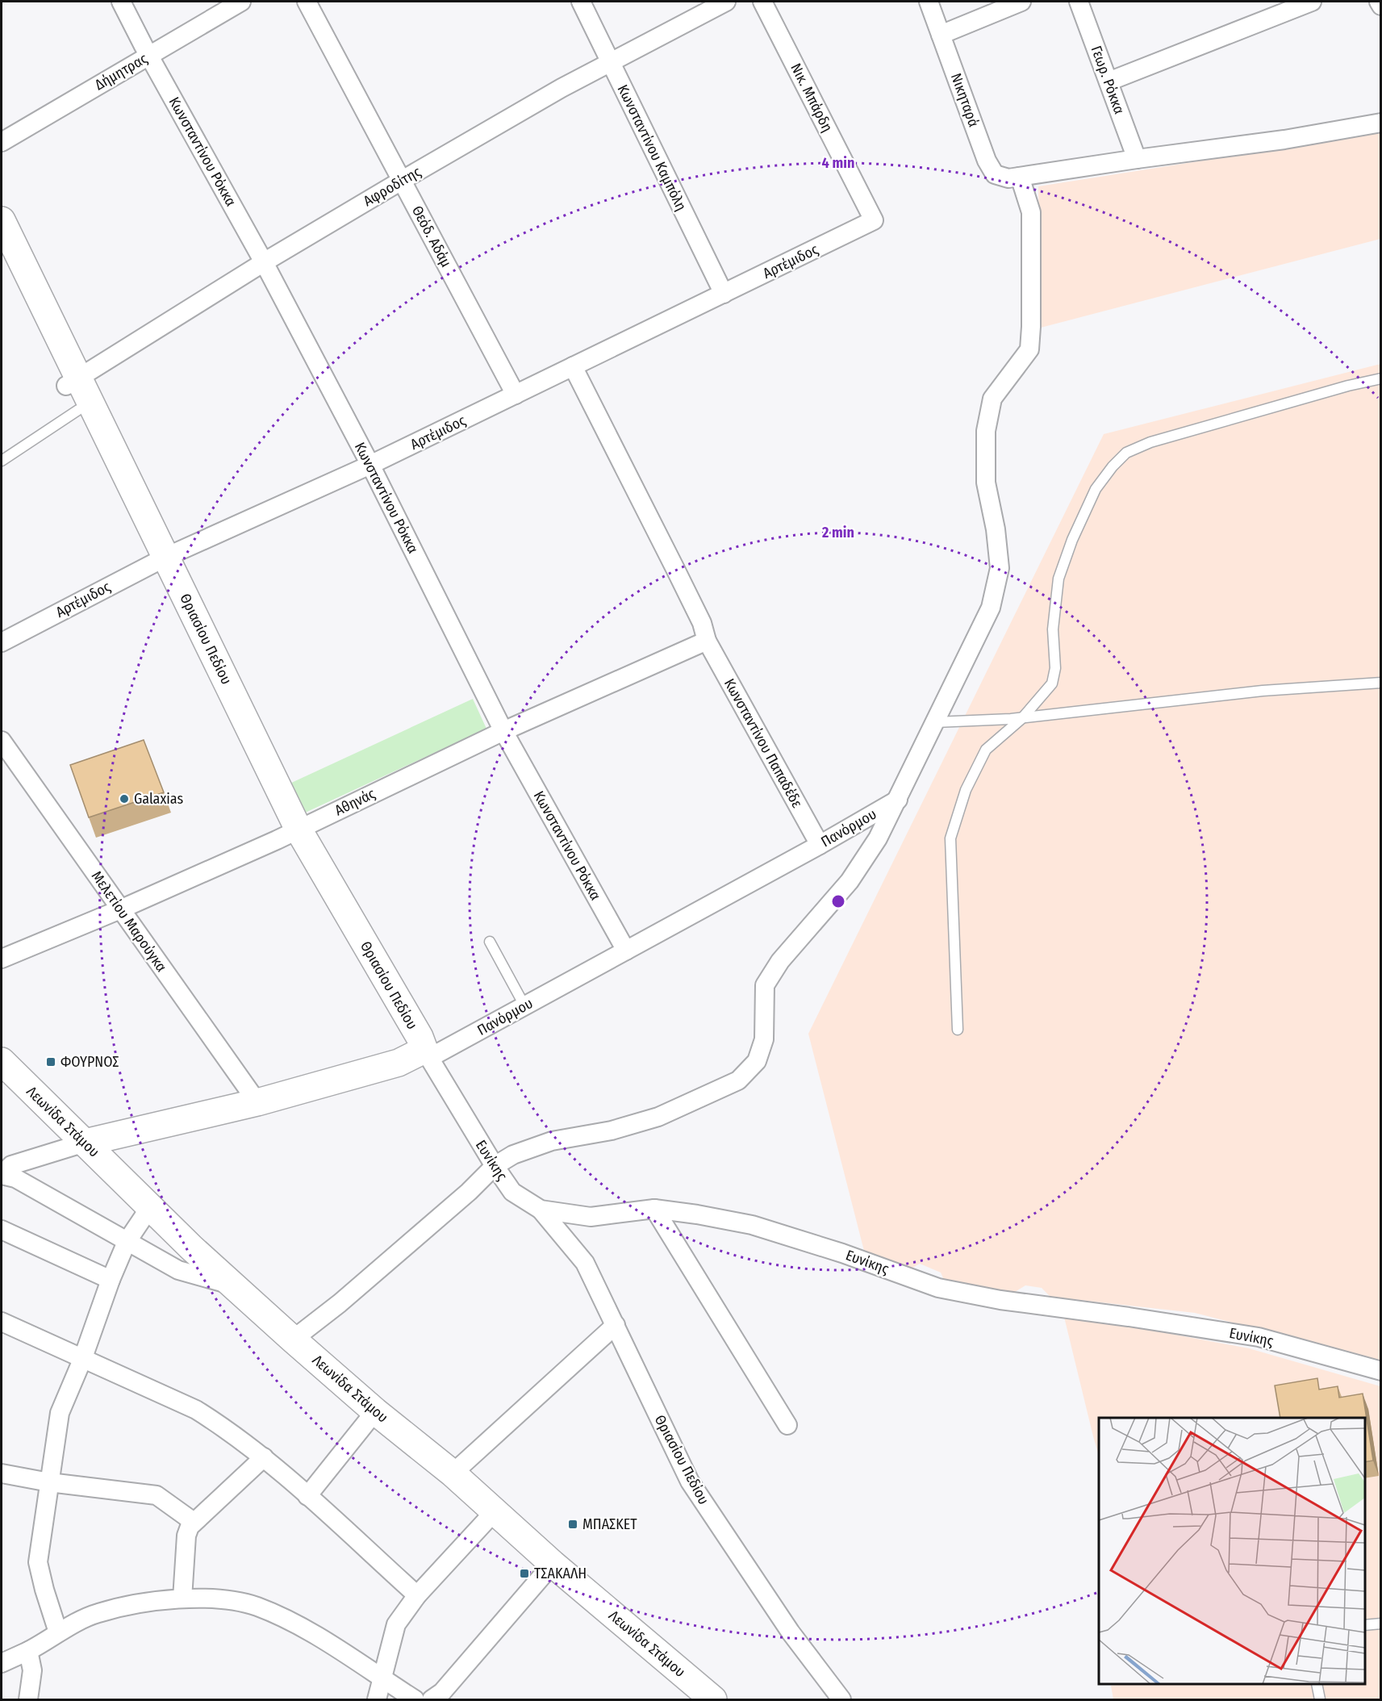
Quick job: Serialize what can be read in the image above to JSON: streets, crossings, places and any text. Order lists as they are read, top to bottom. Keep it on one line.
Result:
{"streets":{"main road":["Θριασίου Πεδίου","Πανόρμου","Λεωνίδα Στάμου"],"street":["Δήμητρας","Γεωρ. Ρόκκα","Νικ. Μπάρδη","Νικηταρά","Κωνσταντίνου Καμπόλη","Κωνσταντίνου Ρόκκα","Αφροδίτης","Θεόδ. Αδάμ","Αρτέμιδος","Κωνσταντίνου Παπαδέδε","Αθηνάς","Μελετίου Μαρούγκα","Ευνίκης"]},"crossings":[["Δήμητρας","Κωνσταντίνου Ρόκκα"],["Νικ. Μπάρδη","Αρτέμιδος"],["Κωνσταντίνου Καμπόλη","Αφροδίτης"],["Κωνσταντίνου Καμπόλη","Αρτέμιδος"],["Κωνσταντίνου Ρόκκα","Αφροδίτης"],["Κωνσταντίνου Ρόκκα","Αρτέμιδος"],["Κωνσταντίνου Ρόκκα","Αθηνάς"],["Κωνσταντίνου Ρόκκα","Πανόρμου"],["Αφροδίτης","Θεόδ. Αδάμ"],["Αφροδίτης","Θριασίου Πεδίου"],["Θεόδ. Αδάμ","Αρτέμιδος"],["Αρτέμιδος","Θριασίου Πεδίου"],["Αρτέμιδος","Κωνσταντίνου Παπαδέδε"],["Θριασίου Πεδίου","Αθηνάς"],["Θριασίου Πεδίου","Πανόρμου"],["Θριασίου Πεδίου","Ευνίκης"],["Κωνσταντίνου Παπαδέδε","Αθηνάς"],["Κωνσταντίνου Παπαδέδε","Πανόρμου"],["Αθηνάς","Μελετίου Μαρούγκα"],["Πανόρμου","Μελετίου Μαρούγκα"],["Πανόρμου","Λεωνίδα Στάμου"],["Πανόρμου","Ευνίκης"]],"places":{"other":["Galaxias"],"transit":["ΦΟΥΡΝΟΣ","ΜΠΑΣΚΕΤ","ΤΣΑΚΑΛΗ"]},"rings":["4 min","2 min"]}
